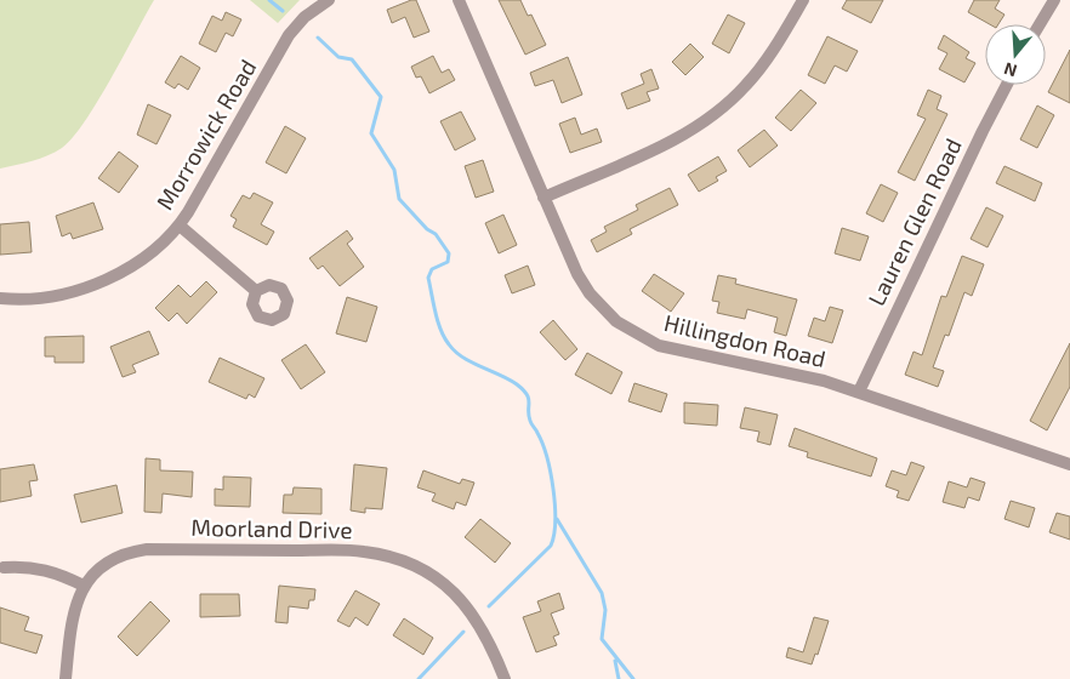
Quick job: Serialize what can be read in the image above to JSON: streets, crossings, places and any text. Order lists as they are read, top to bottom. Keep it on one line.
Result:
{"streets":{"street":["Morrowick Road","Lauren Glen Road","Hillingdon Road","Moorland Drive"]},"crossings":[["Lauren Glen Road","Hillingdon Road"]],"north":"bottom"}
